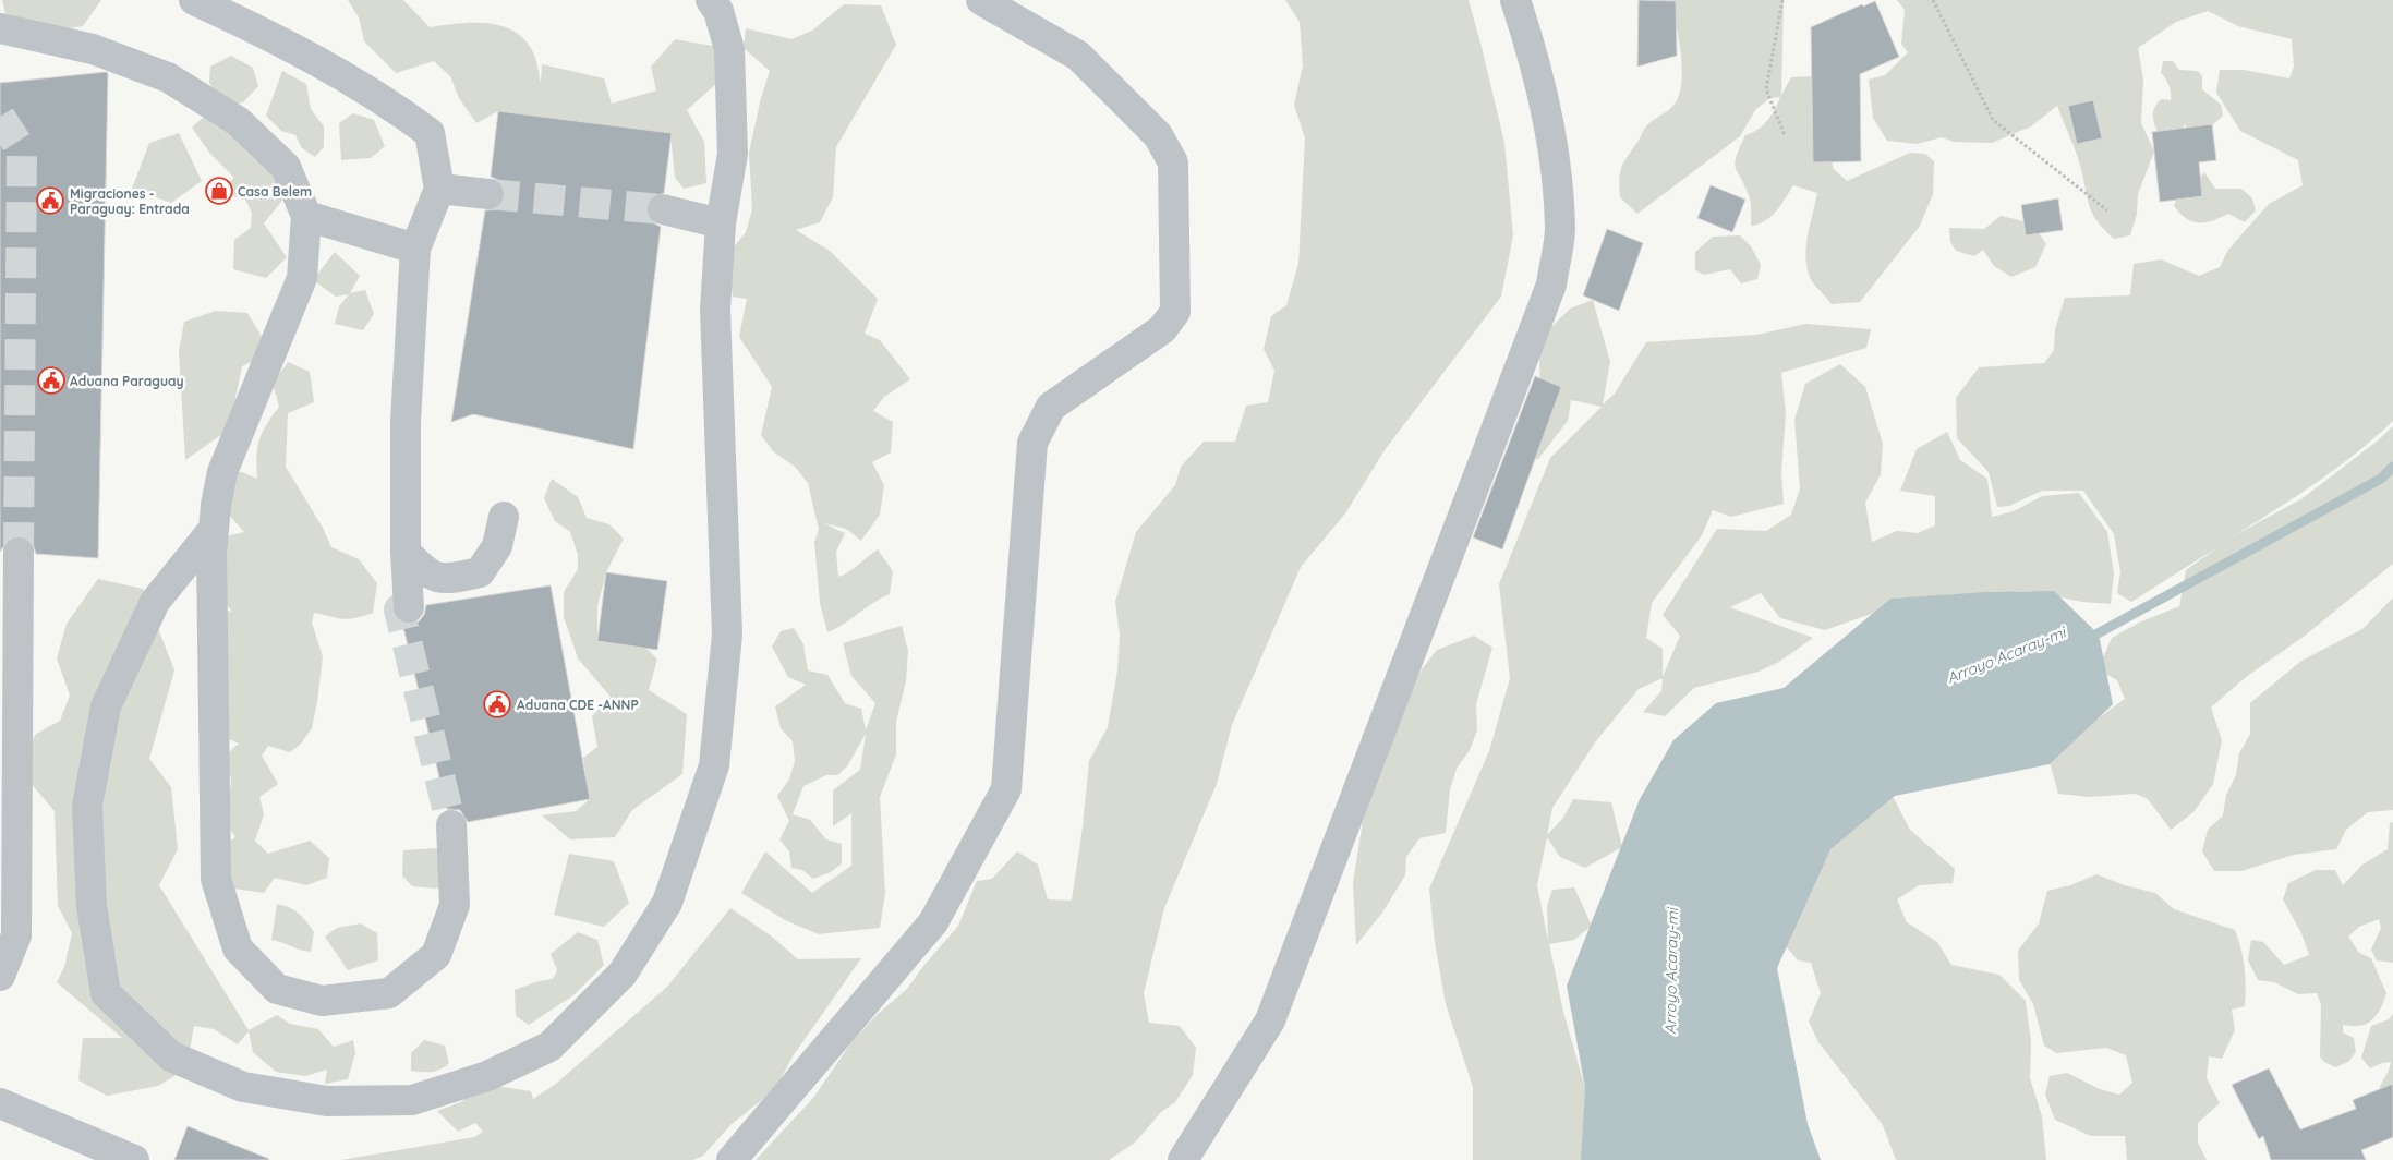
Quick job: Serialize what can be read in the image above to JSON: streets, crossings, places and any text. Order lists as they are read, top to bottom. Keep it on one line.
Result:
{"water":["Arroyo Acaray-mi"],"places":{"shop":["Casa Belem"],"public building":["Migraciones - Paraguay: Entrada","Aduana Paraguay","Aduana CDE -ANNP"]}}
